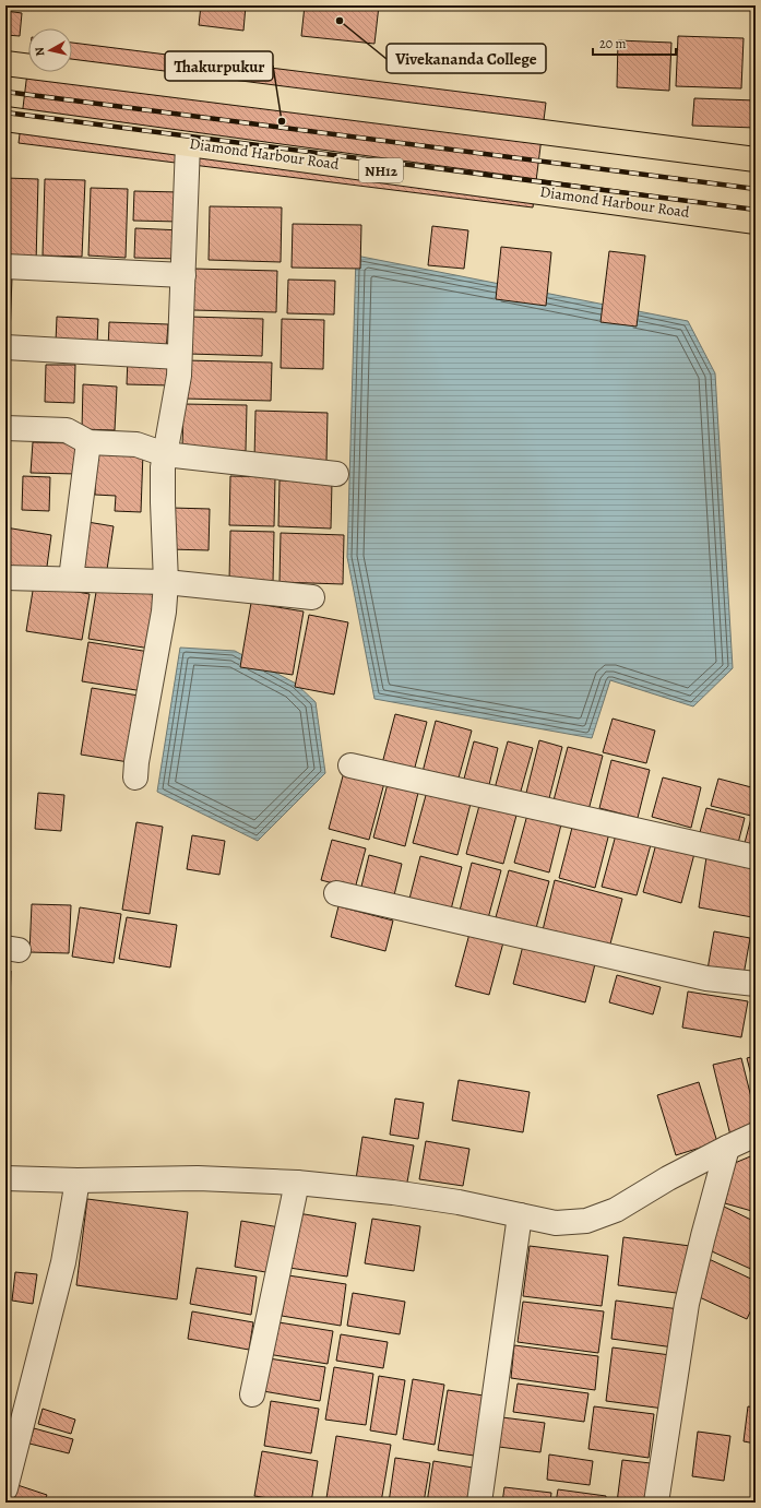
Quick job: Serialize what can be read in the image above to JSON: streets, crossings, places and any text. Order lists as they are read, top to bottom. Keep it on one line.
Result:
{"streets":{"highway":["Diamond Harbour Road","NH12"]},"places":["Vivekananda College","Thakurpukur"],"scale_bar":"20 m","north":"left"}
